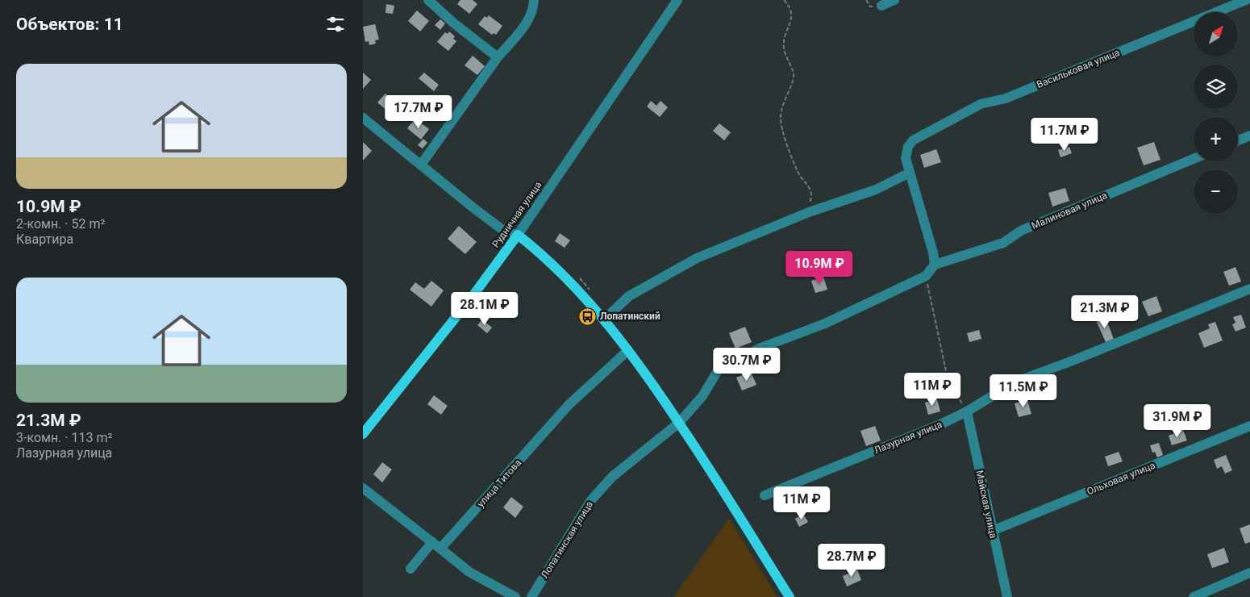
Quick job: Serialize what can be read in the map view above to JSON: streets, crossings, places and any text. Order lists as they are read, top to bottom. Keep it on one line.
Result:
{"streets":{"main road":["Рудничная улица"],"street":["Васильковая улица","Малиновая улица","Лазурная улица","Ольховая улица","улица Титова","Майская улица","Лопатинская улица"]},"crossings":[["Лазурная улица","Майская улица"],["Ольховая улица","Майская улица"]],"places":{"bus stop":["Лопатинский"]},"north":"top right","page":{"heading":"Объектов: 11","map_buttons":["+","−"],"list":[{"name":"10.9M ₽","note":"2-комн. · 52 m² · Квартира"},{"name":"21.3M ₽","note":"3-комн. · 113 m² · Лазурная улица"}],"price":["17.7M ₽","11.7M ₽","10.9M ₽","28.1M ₽","21.3M ₽","30.7M ₽","11M ₽","11.5M ₽","31.9M ₽","11M ₽","28.7M ₽"]}}
